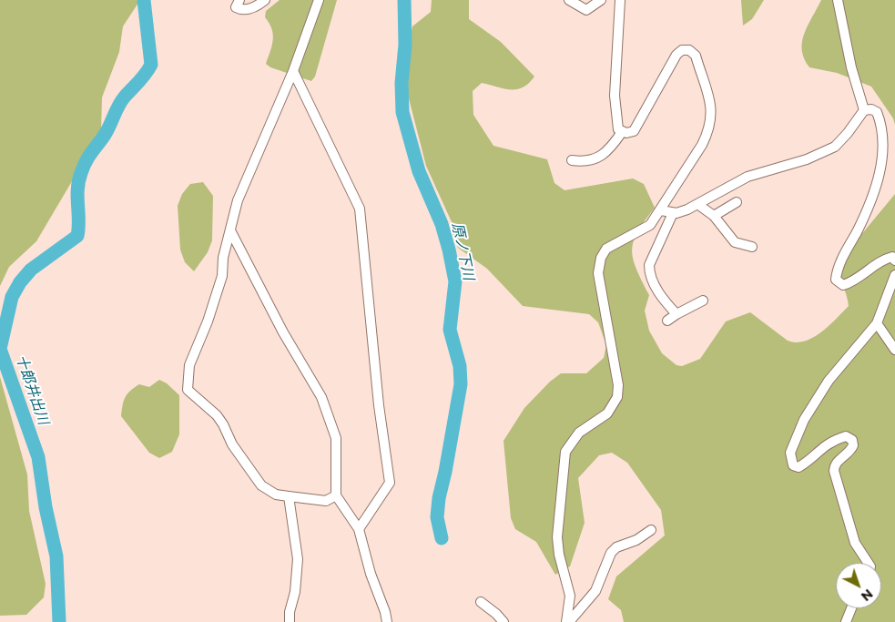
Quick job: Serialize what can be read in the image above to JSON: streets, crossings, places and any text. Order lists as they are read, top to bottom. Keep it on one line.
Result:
{"water":["原ノ下川","十郎井出川"],"north":"bottom right"}
